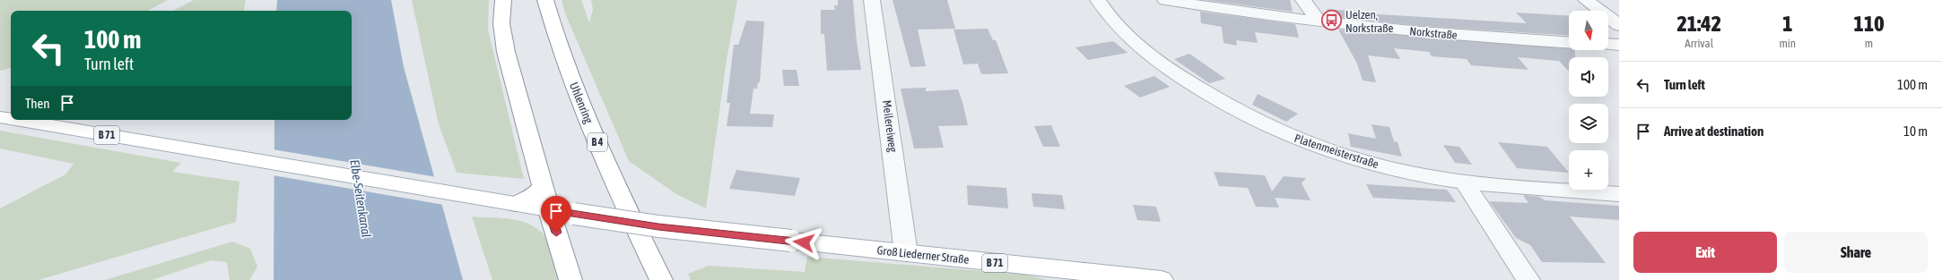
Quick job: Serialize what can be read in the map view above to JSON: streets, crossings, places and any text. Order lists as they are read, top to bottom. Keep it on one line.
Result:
{"streets":{"main road":["Uhlenring","B 71","B 4","Groß Liederner Straße"],"street":["Norkstraße","Meilereiweg","Platenmeisterstraße"]},"crossings":[["Meilereiweg","Groß Liederner Straße"],["B 71","Groß Liederner Straße"]],"water":["Elbe-Seitenkanal"],"places":{"bus stop":["Uelzen, Norkstraße"]},"north":"bottom","page":{"eta":["21:42","Arrival","1","min","110","m"],"map_buttons":"+","turn":["100 m","Turn left"],"list":[{"name":"Turn left","value":"100 m"},{"name":"Arrive at destination","value":"10 m"}],"then":"Then","buttons":["Exit","Share"]}}
